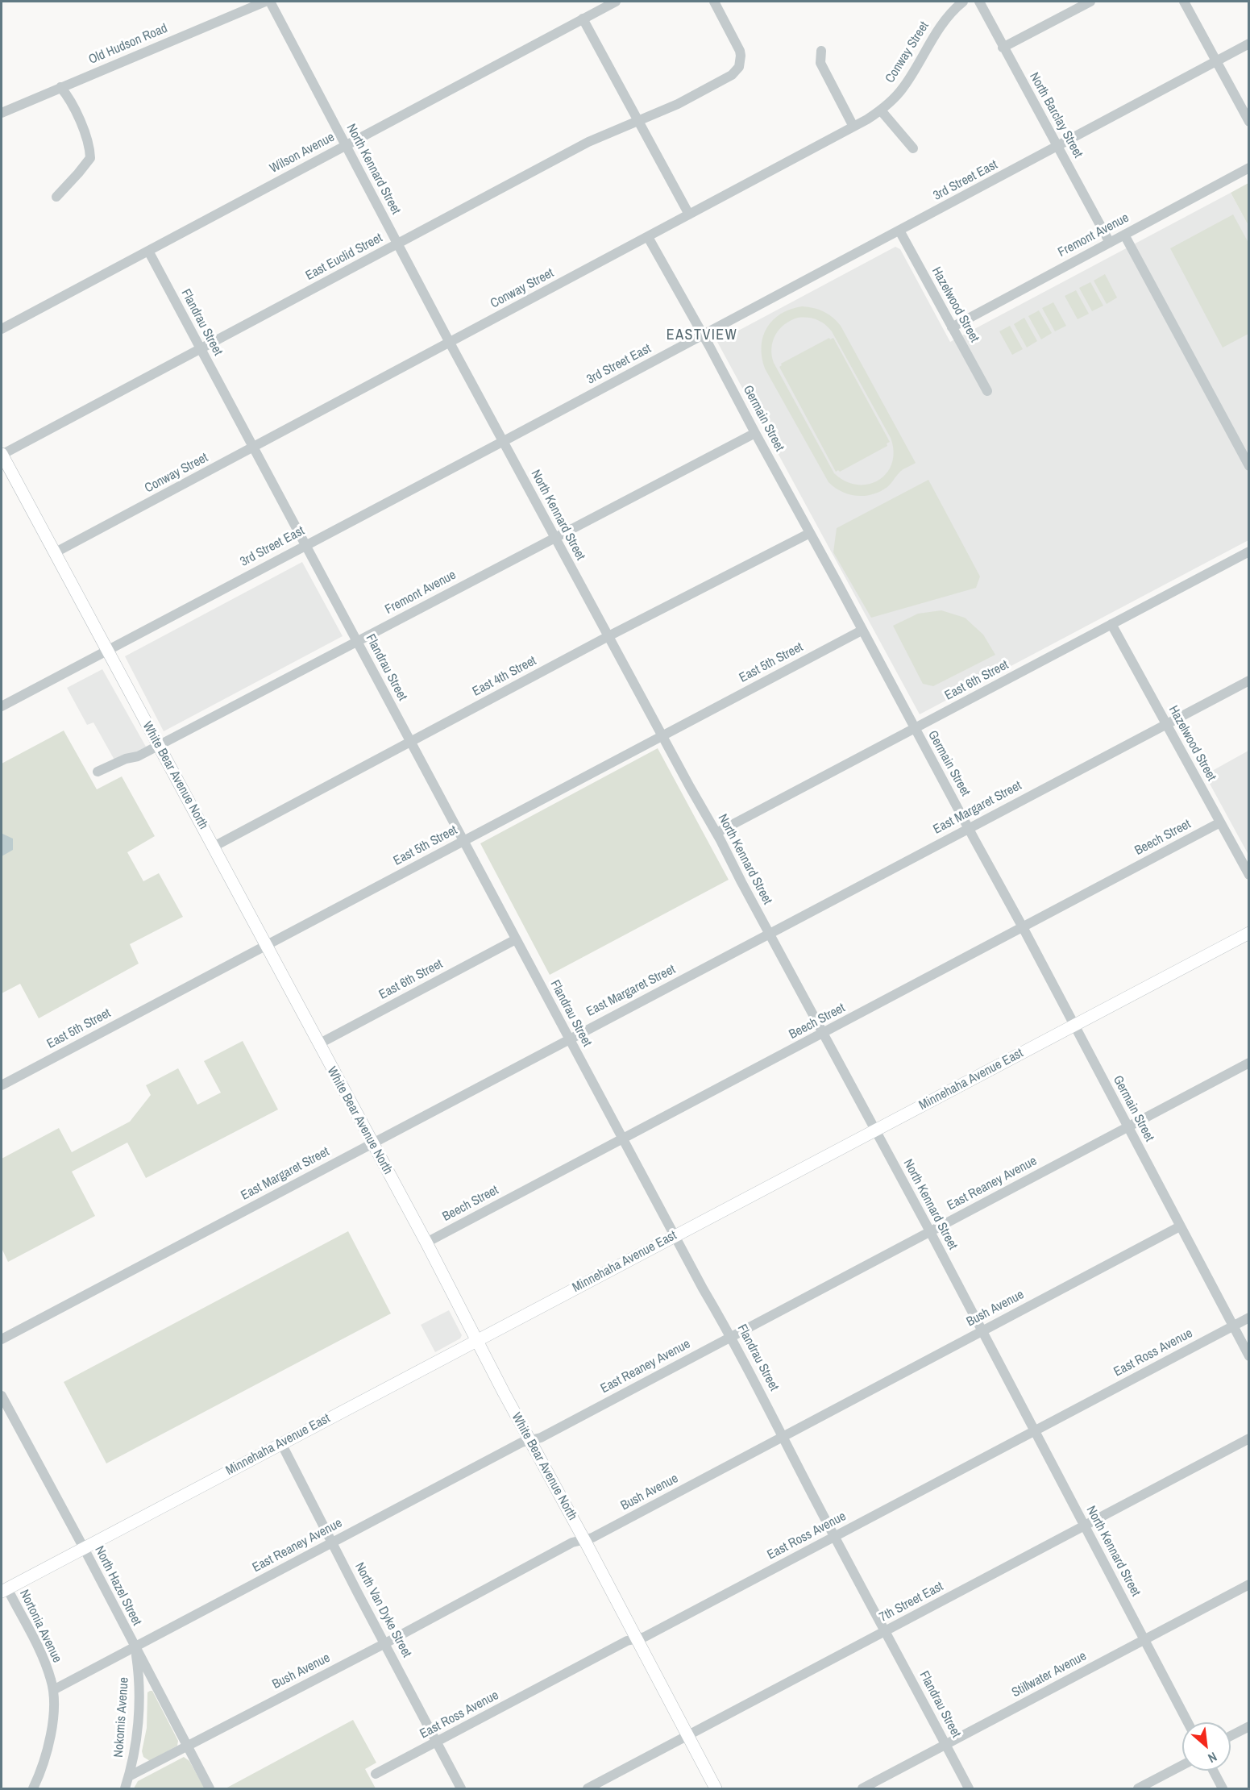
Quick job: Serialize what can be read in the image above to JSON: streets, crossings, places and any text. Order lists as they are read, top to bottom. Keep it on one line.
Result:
{"streets":{"main road":["White Bear Avenue North","Minnehaha Avenue East"],"street":["Old Hudson Road","Conway Street","North Barclay Street","Wilson Avenue","North Kennard Street","3rd Street East","Fremont Avenue","East Euclid Street","Hazelwood Street","Flandrau Street","Germain Street","East 5th Street","East 4th Street","East 6th Street","East Margaret Street","Beech Street","East Reaney Avenue","Bush Avenue","East Ross Avenue","North Hazel Street","7th Street East","North Van Dyke Street","Nortonia Avenue","Stillwater Avenue","Nokomis Avenue"]},"crossings":[["Conway Street","North Kennard Street"],["Conway Street","Flandrau Street"],["Conway Street","Germain Street"],["Conway Street","White Bear Avenue North"],["North Barclay Street","3rd Street East"],["North Barclay Street","Fremont Avenue"],["Wilson Avenue","North Kennard Street"],["Wilson Avenue","Flandrau Street"],["North Kennard Street","3rd Street East"],["North Kennard Street","Fremont Avenue"],["North Kennard Street","East Euclid Street"],["North Kennard Street","East 5th Street"],["North Kennard Street","East 4th Street"],["North Kennard Street","East 6th Street"],["North Kennard Street","East Margaret Street"],["North Kennard Street","Beech Street"],["North Kennard Street","Minnehaha Avenue East"],["North Kennard Street","East Reaney Avenue"],["North Kennard Street","Bush Avenue"],["North Kennard Street","East Ross Avenue"],["North Kennard Street","7th Street East"],["North Kennard Street","Stillwater Avenue"],["3rd Street East","Hazelwood Street"],["3rd Street East","Flandrau Street"],["3rd Street East","Germain Street"],["3rd Street East","White Bear Avenue North"],["Fremont Avenue","Hazelwood Street"],["Fremont Avenue","Flandrau Street"],["Fremont Avenue","Germain Street"],["Fremont Avenue","White Bear Avenue North"],["East Euclid Street","Flandrau Street"],["East Euclid Street","White Bear Avenue North"],["Hazelwood Street","East 6th Street"],["Hazelwood Street","East Margaret Street"],["Hazelwood Street","Beech Street"],["Flandrau Street","East 5th Street"],["Flandrau Street","East 4th Street"],["Flandrau Street","East 6th Street"],["Flandrau Street","East Margaret Street"],["Flandrau Street","Beech Street"],["Flandrau Street","Minnehaha Avenue East"],["Flandrau Street","East Reaney Avenue"],["Flandrau Street","Bush Avenue"],["Flandrau Street","East Ross Avenue"],["Flandrau Street","7th Street East"],["Flandrau Street","Stillwater Avenue"],["Germain Street","East 5th Street"],["Germain Street","East 4th Street"],["Germain Street","East 6th Street"],["Germain Street","East Margaret Street"],["Germain Street","Beech Street"],["Germain Street","Minnehaha Avenue East"],["Germain Street","East Reaney Avenue"],["Germain Street","Bush Avenue"],["Germain Street","East Ross Avenue"],["East 5th Street","White Bear Avenue North"],["East 4th Street","White Bear Avenue North"],["East 6th Street","White Bear Avenue North"],["White Bear Avenue North","East Margaret Street"],["White Bear Avenue North","Beech Street"],["White Bear Avenue North","Minnehaha Avenue East"],["White Bear Avenue North","East Reaney Avenue"],["White Bear Avenue North","Bush Avenue"],["White Bear Avenue North","East Ross Avenue"],["White Bear Avenue North","7th Street East"],["Minnehaha Avenue East","North Hazel Street"],["Minnehaha Avenue East","North Van Dyke Street"],["Minnehaha Avenue East","Nortonia Avenue"],["East Reaney Avenue","North Hazel Street"],["East Reaney Avenue","North Van Dyke Street"],["East Reaney Avenue","Nortonia Avenue"],["East Reaney Avenue","Nokomis Avenue"],["Bush Avenue","North Hazel Street"],["Bush Avenue","North Van Dyke Street"],["Bush Avenue","Nokomis Avenue"],["East Ross Avenue","North Van Dyke Street"],["North Hazel Street","Nokomis Avenue"]],"districts":["EASTVIEW"],"north":"bottom right"}
